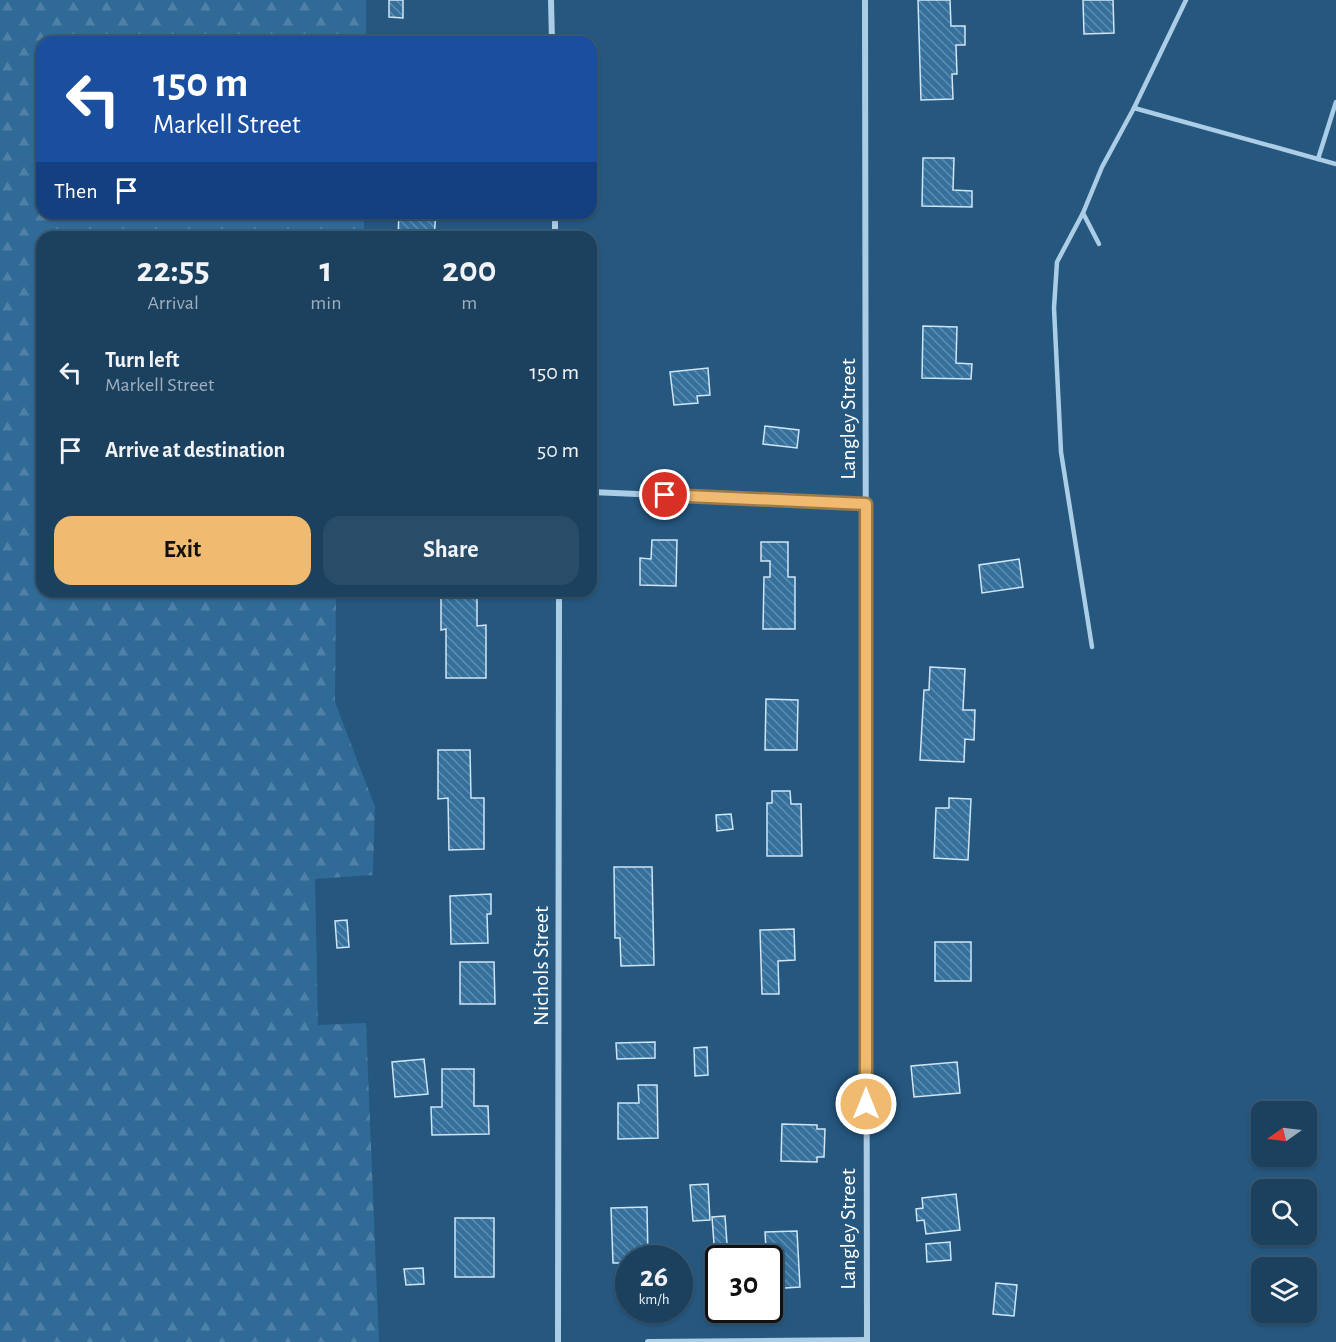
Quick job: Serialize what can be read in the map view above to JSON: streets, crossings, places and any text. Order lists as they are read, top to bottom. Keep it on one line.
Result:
{"streets":{"street":["Langley Street","Nichols Street"]},"north":"left","page":{"turn":["150 m","Markell Street"],"then":"Then","eta":["22:55","Arrival","1","min","200","m"],"list":[{"name":"Turn left","note":"Markell Street","value":"150 m"},{"name":"Arrive at destination","value":"50 m"}],"buttons":["Exit","Share"],"speed":"26 km/h","limit":"30"}}
